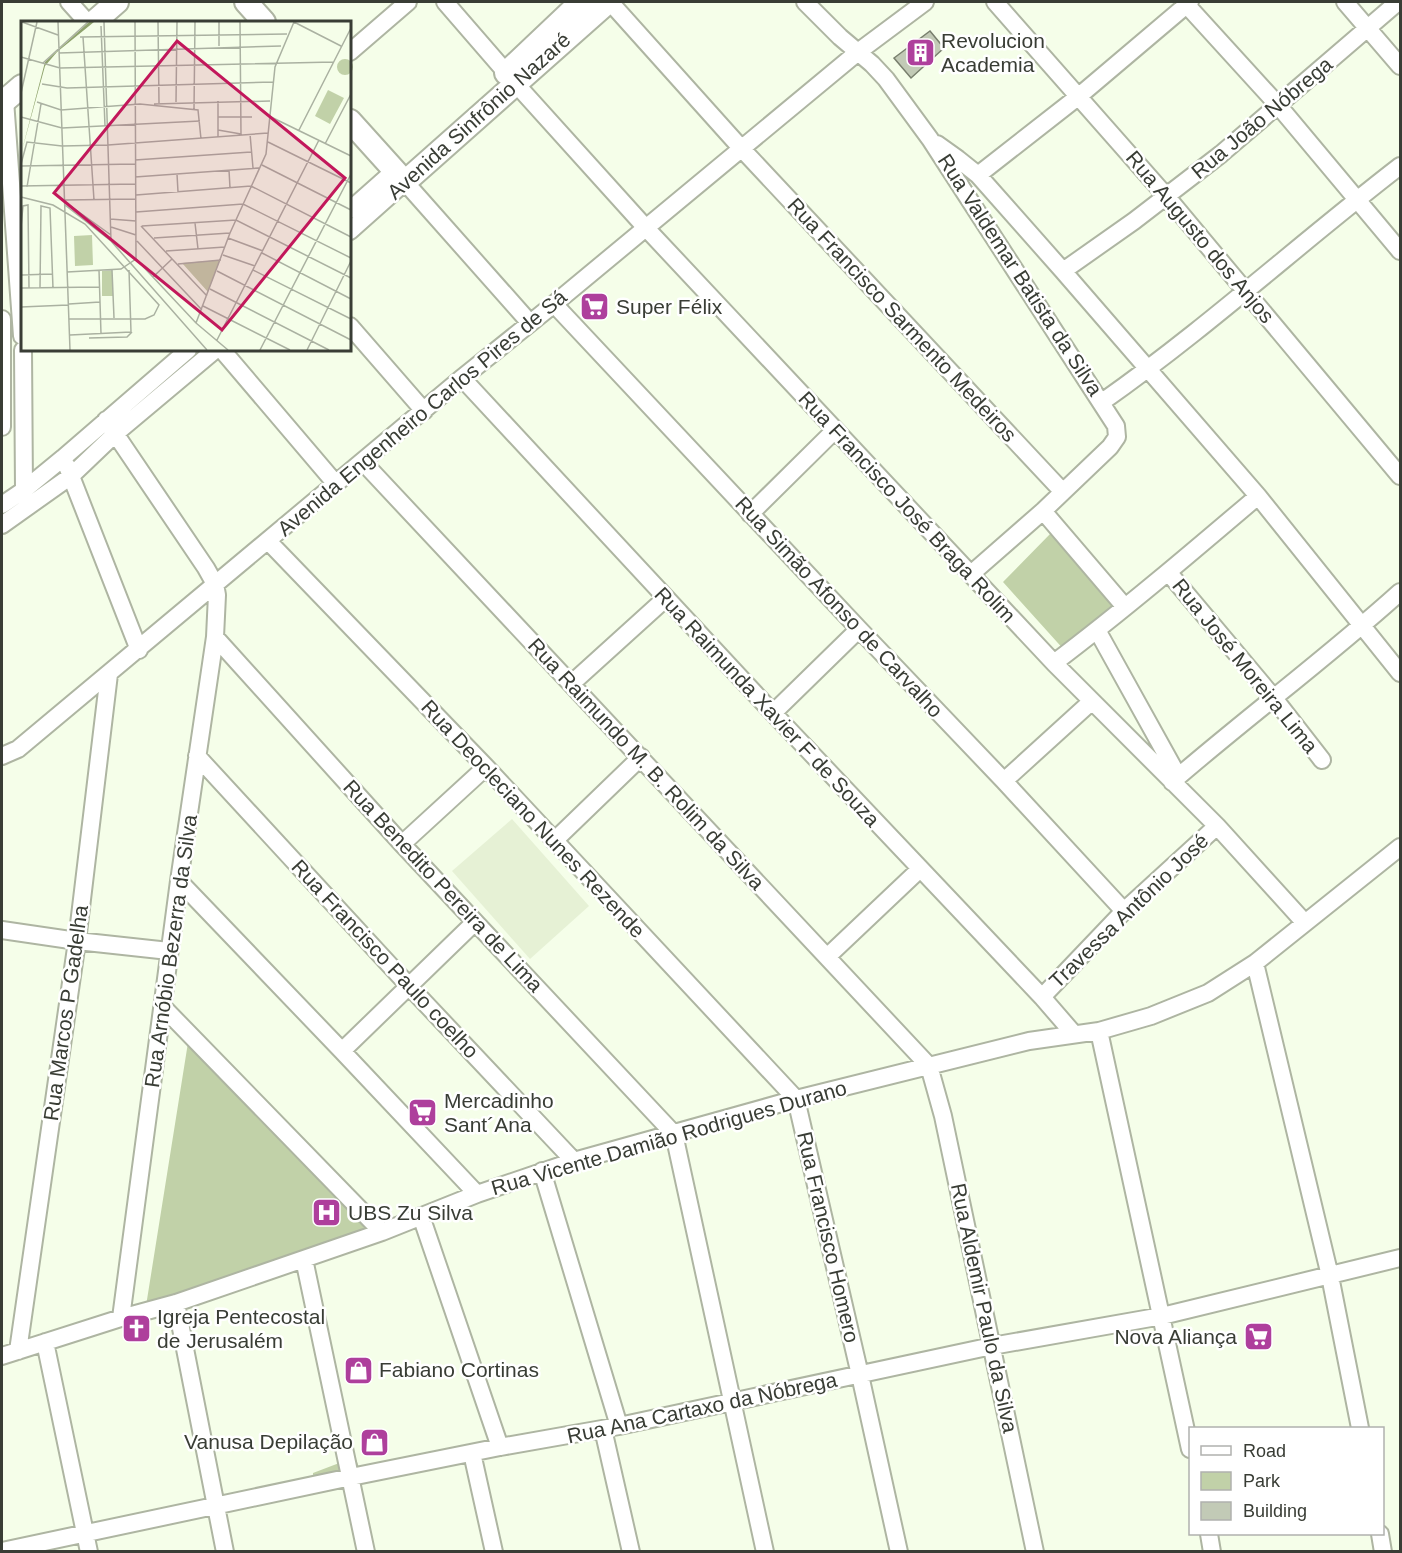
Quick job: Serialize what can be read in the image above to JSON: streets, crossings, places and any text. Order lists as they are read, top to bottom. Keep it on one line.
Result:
{"streets":{"street":["Avenida Sinfrônio Nazaré","Rua João Nóbrega","Rua Augusto dos Anjos","Rua Valdemar Batista da Silva","Rua Francisco Sarmento Medeiros","Avenida Engenheiro Carlos Pires de Sá","Rua Francisco José Braga Rolim","Rua Simão Afonso de Carvalho","Rua José Moreira Lima","Rua Raimunda Xavier F de Souza","Rua Raimundo M. B. Rolim da Silva","Rua Deocleciano Nunes Rezende","Rua Benedito Pereira de Lima","Travessa Antônio José","Rua Arnóbio Bezerra da Silva","Rua Francisco Paulo coelho","Rua Marcos P Gadelha","Rua Vicente Damião Rodrigues Durano","Rua Francisco Homero","Rua Aldemir Paulo da Silva","Rua Ana Cartaxo da Nóbrega"]},"crossings":[["Avenida Sinfrônio Nazaré","Rua Francisco Sarmento Medeiros"],["Avenida Sinfrônio Nazaré","Rua Francisco José Braga Rolim"],["Rua João Nóbrega","Rua Augusto dos Anjos"],["Rua Augusto dos Anjos","Rua Valdemar Batista da Silva"],["Rua Valdemar Batista da Silva","Avenida Engenheiro Carlos Pires de Sá"],["Rua Francisco Sarmento Medeiros","Avenida Engenheiro Carlos Pires de Sá"],["Avenida Engenheiro Carlos Pires de Sá","Rua Francisco José Braga Rolim"],["Avenida Engenheiro Carlos Pires de Sá","Rua Simão Afonso de Carvalho"],["Avenida Engenheiro Carlos Pires de Sá","Rua Raimunda Xavier F de Souza"],["Avenida Engenheiro Carlos Pires de Sá","Rua Raimundo M. B. Rolim da Silva"],["Avenida Engenheiro Carlos Pires de Sá","Rua Deocleciano Nunes Rezende"],["Avenida Engenheiro Carlos Pires de Sá","Rua Arnóbio Bezerra da Silva"],["Avenida Engenheiro Carlos Pires de Sá","Rua Marcos P Gadelha"],["Rua Francisco José Braga Rolim","Travessa Antônio José"],["Rua Francisco José Braga Rolim","Rua Vicente Damião Rodrigues Durano"],["Rua Simão Afonso de Carvalho","Travessa Antônio José"],["Rua Raimunda Xavier F de Souza","Travessa Antônio José"],["Rua Raimunda Xavier F de Souza","Rua Vicente Damião Rodrigues Durano"],["Rua Raimundo M. B. Rolim da Silva","Rua Vicente Damião Rodrigues Durano"],["Rua Raimundo M. B. Rolim da Silva","Rua Aldemir Paulo da Silva"],["Rua Deocleciano Nunes Rezende","Rua Vicente Damião Rodrigues Durano"],["Rua Deocleciano Nunes Rezende","Rua Francisco Homero"],["Rua Benedito Pereira de Lima","Rua Arnóbio Bezerra da Silva"],["Rua Benedito Pereira de Lima","Rua Vicente Damião Rodrigues Durano"],["Rua Arnóbio Bezerra da Silva","Rua Francisco Paulo coelho"],["Rua Arnóbio Bezerra da Silva","Rua Vicente Damião Rodrigues Durano"],["Rua Francisco Paulo coelho","Rua Vicente Damião Rodrigues Durano"],["Rua Marcos P Gadelha","Rua Vicente Damião Rodrigues Durano"],["Rua Vicente Damião Rodrigues Durano","Rua Francisco Homero"],["Rua Vicente Damião Rodrigues Durano","Rua Aldemir Paulo da Silva"],["Rua Francisco Homero","Rua Ana Cartaxo da Nóbrega"],["Rua Aldemir Paulo da Silva","Rua Ana Cartaxo da Nóbrega"]],"places":{"building":["Revolucion Academia"],"supermarket":["Super Félix","Mercadinho Sant´Ana","Nova Aliança"],"hospital":["UBS Zu Silva"],"church":["Igreja Pentecostal de Jerusalém"],"shop":["Fabiano Cortinas","Vanusa Depilação"]},"legend":["Road","Park","Building"]}
